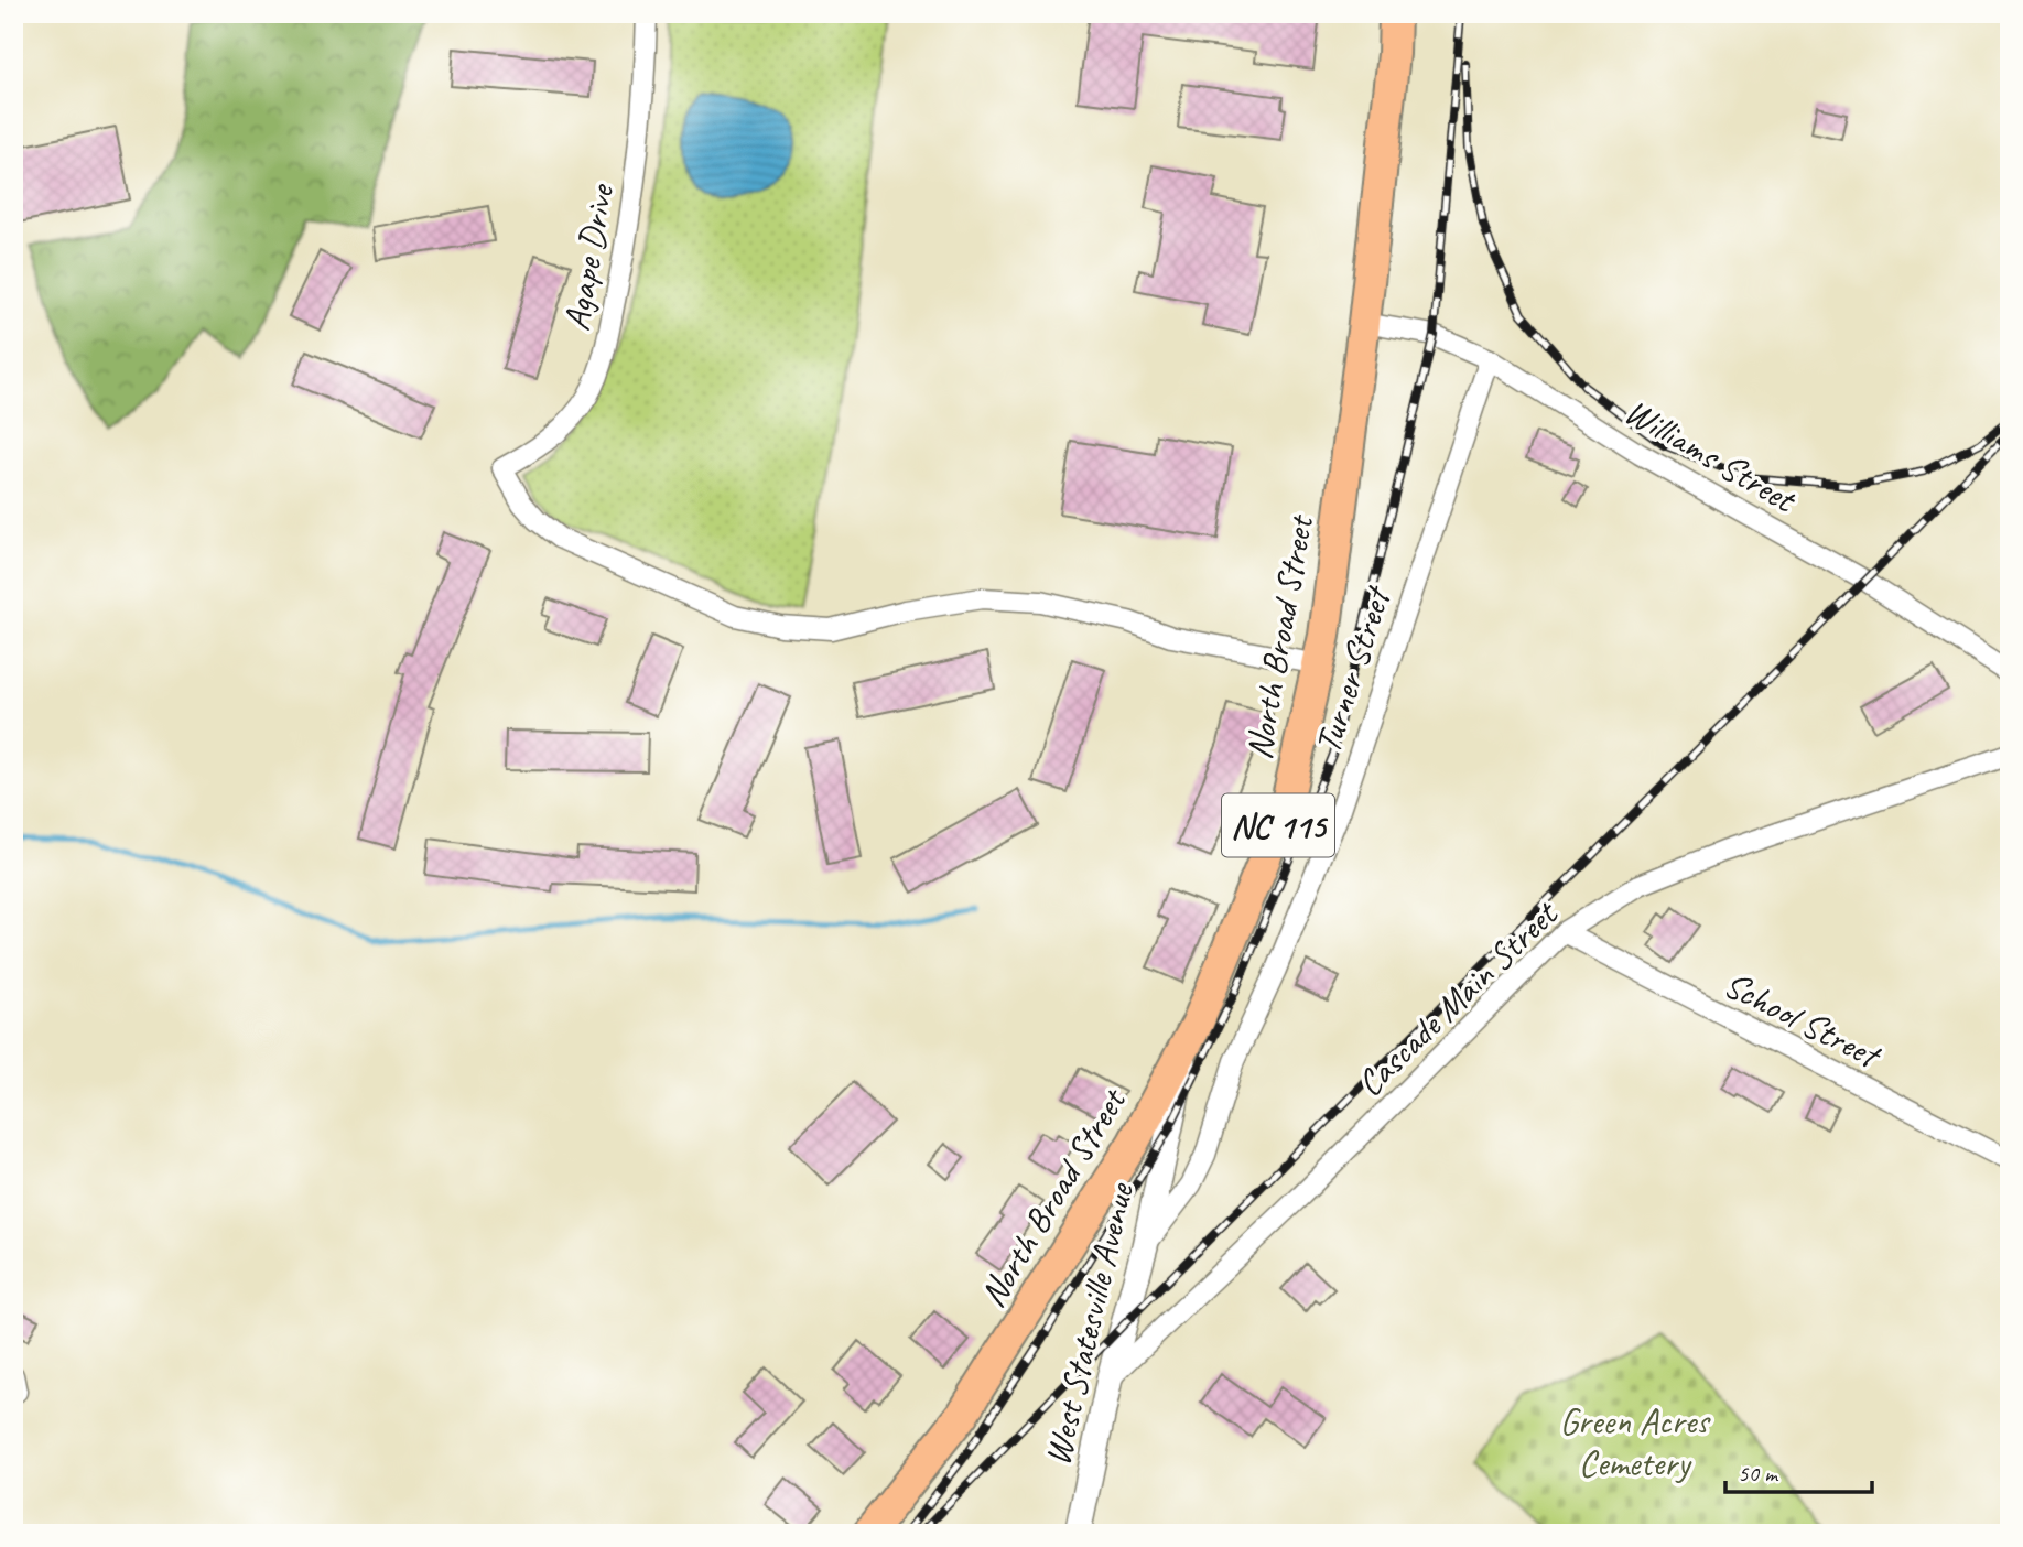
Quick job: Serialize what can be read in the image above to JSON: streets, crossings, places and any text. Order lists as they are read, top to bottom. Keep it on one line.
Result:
{"streets":{"main road":["North Broad Street","NC 115"],"street":["Agape Drive","Williams Street","Turner Street","Cascade Main Street","School Street","West Statesville Avenue"]},"crossings":[["Agape Drive","North Broad Street"],["Williams Street","North Broad Street"],["Williams Street","Turner Street"],["North Broad Street","West Statesville Avenue"],["Turner Street","West Statesville Avenue"],["Cascade Main Street","School Street"],["Cascade Main Street","West Statesville Avenue"]],"parks":["Green Acres Cemetery"],"scale_bar":"50 m"}
